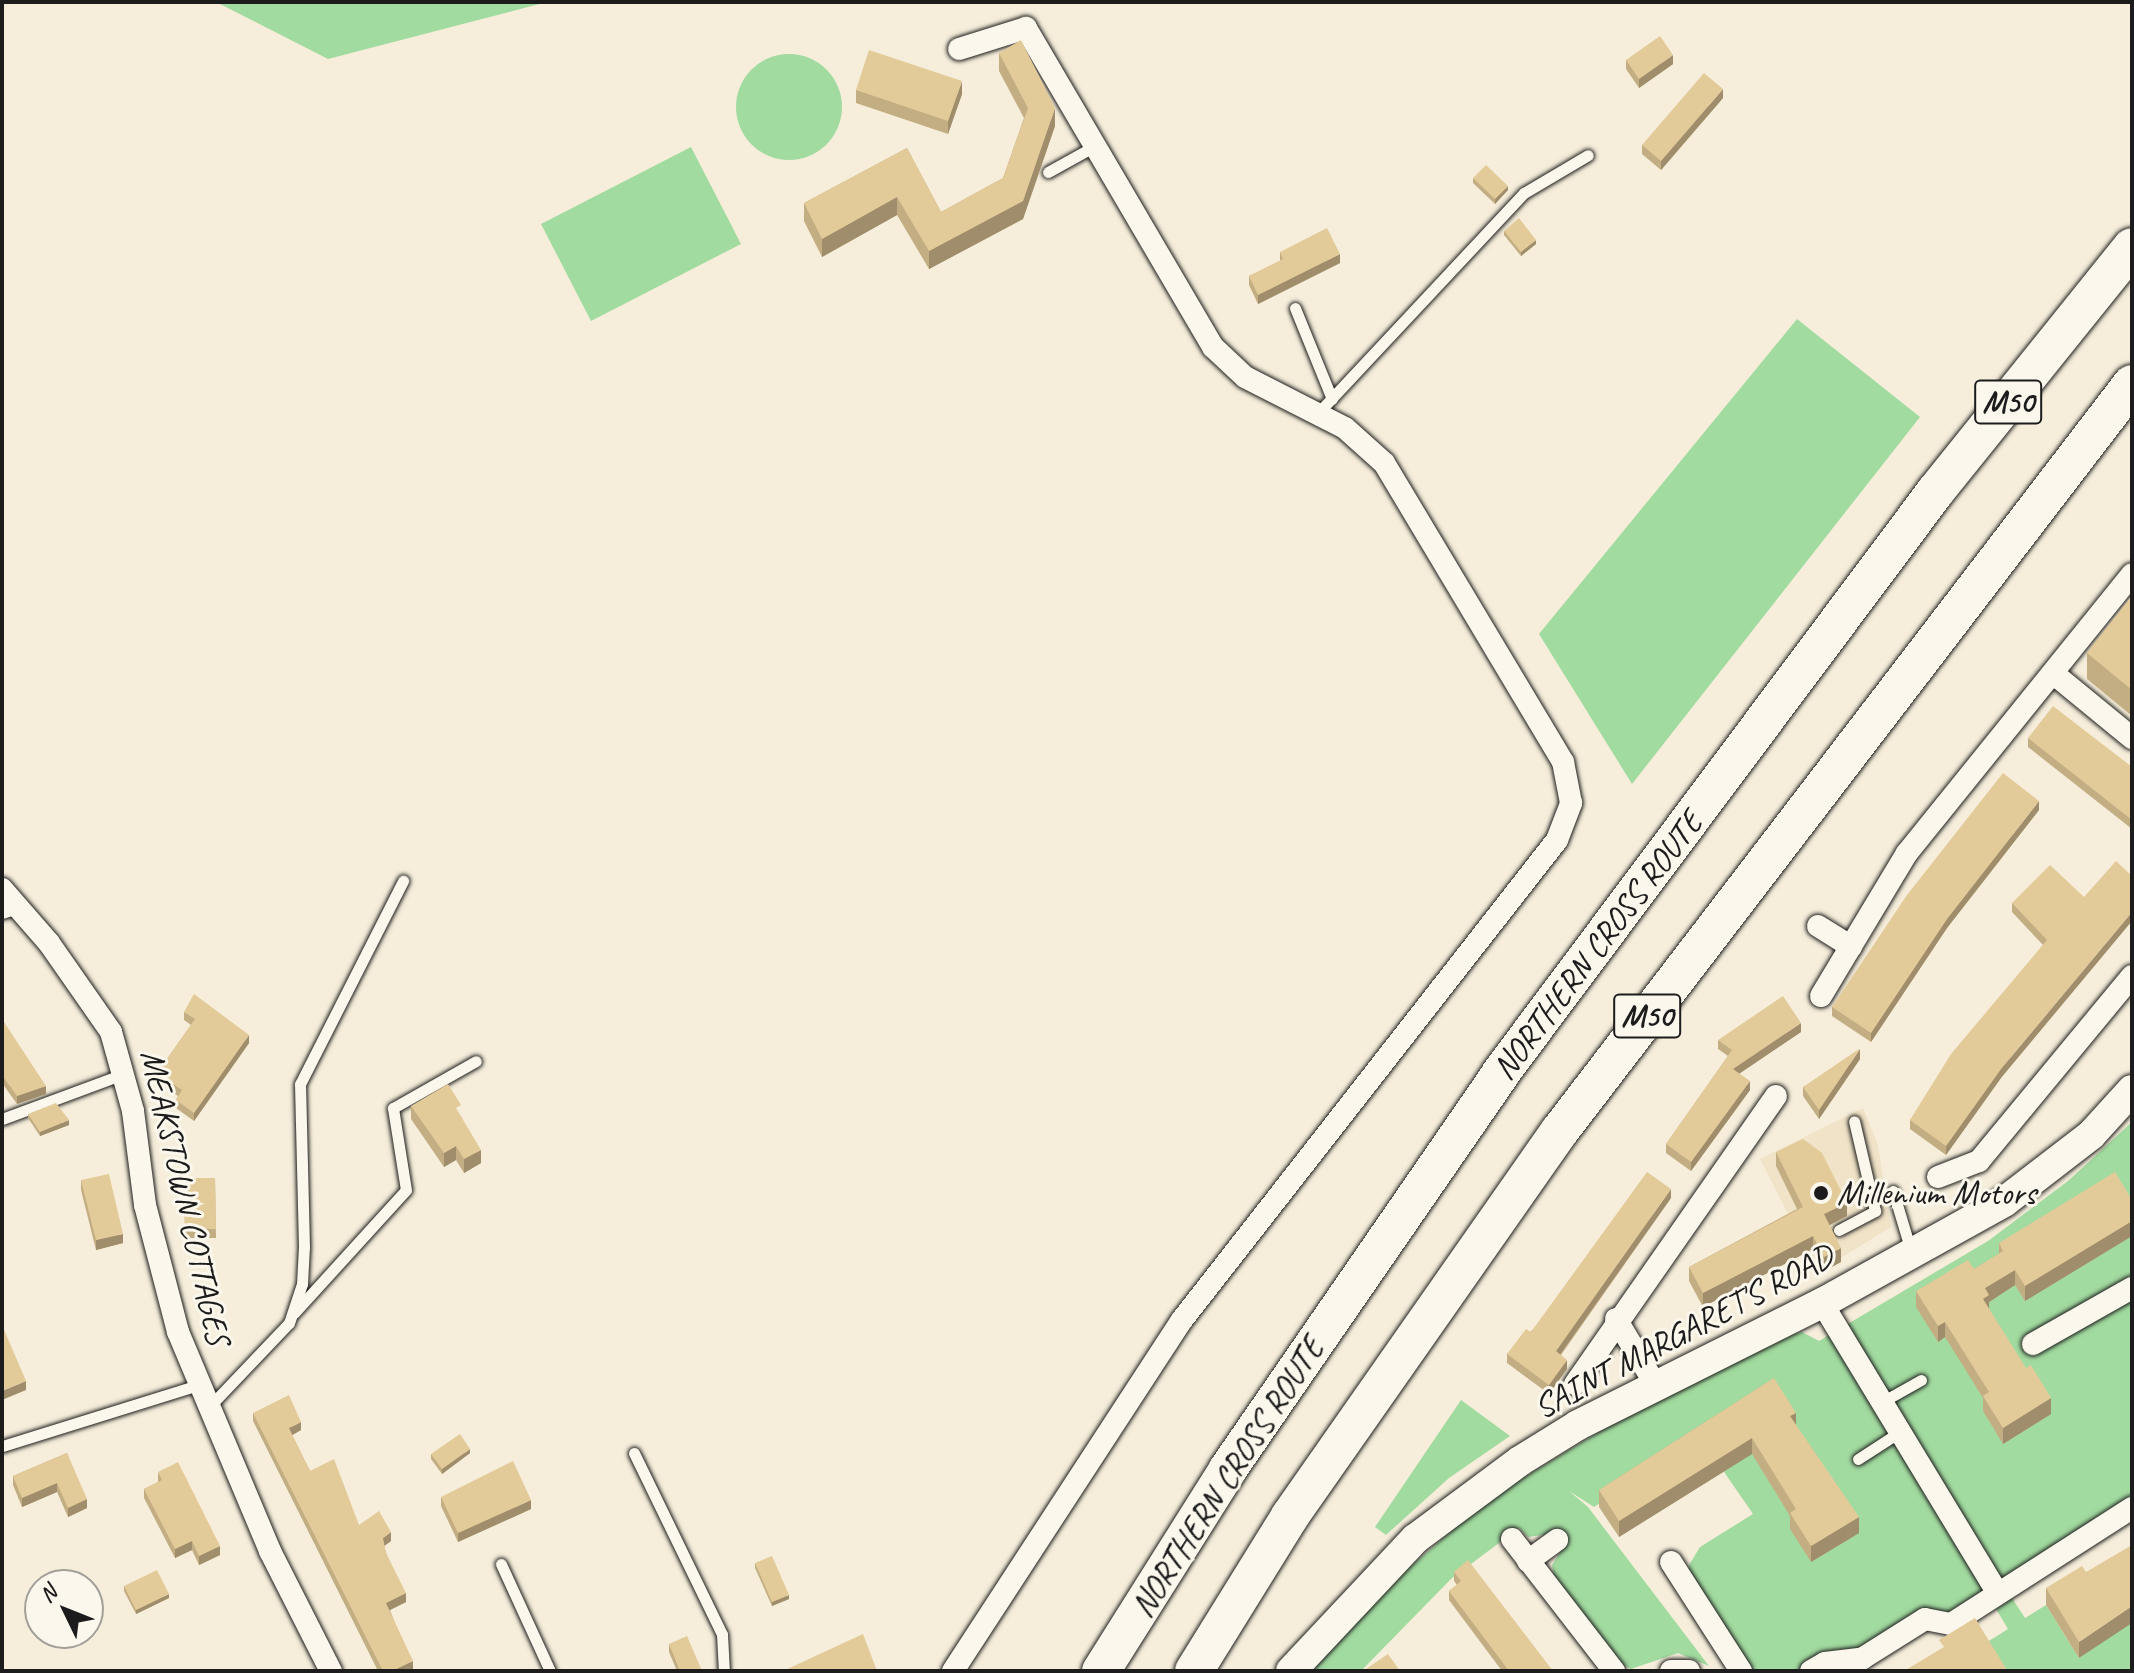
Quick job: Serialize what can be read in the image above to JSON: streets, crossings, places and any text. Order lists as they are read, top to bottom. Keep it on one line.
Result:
{"streets":{"highway":["M50","NORTHERN CROSS ROUTE"],"main road":["SAINT MARGARET'S ROAD"],"street":["MEAKSTOWN COTTAGES"]},"places":["Millenium Motors"],"north":"top left"}
